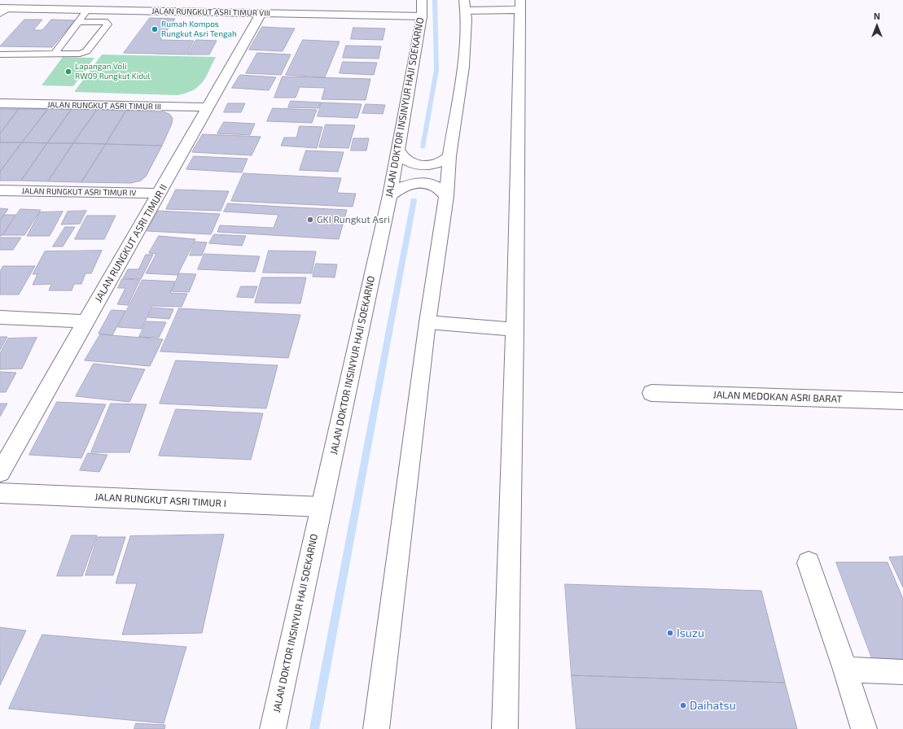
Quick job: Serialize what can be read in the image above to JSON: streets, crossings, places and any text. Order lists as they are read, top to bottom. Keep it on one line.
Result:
{"streets":{"street":["JALAN RUNGKUT ASRI TIMUR VIII","JALAN RUNGKUT ASRI TIMUR III","JALAN DOKTOR INSINYUR HAJI SOEKARNO","JALAN RUNGKUT ASRI TIMUR IV","JALAN RUNGKUT ASRI TIMUR II","JALAN MEDOKAN ASRI BARAT","JALAN RUNGKUT ASRI TIMUR I"]},"crossings":[["JALAN RUNGKUT ASRI TIMUR VIII","JALAN DOKTOR INSINYUR HAJI SOEKARNO"],["JALAN RUNGKUT ASRI TIMUR VIII","JALAN RUNGKUT ASRI TIMUR II"],["JALAN RUNGKUT ASRI TIMUR III","JALAN RUNGKUT ASRI TIMUR II"],["JALAN DOKTOR INSINYUR HAJI SOEKARNO","JALAN RUNGKUT ASRI TIMUR I"],["JALAN RUNGKUT ASRI TIMUR IV","JALAN RUNGKUT ASRI TIMUR II"]],"places":["Rumah Kompos Rungkut Asri Tengah","Lapangan Voli RW09 Rungkut Kidul","GKI Rungkut Asri","Isuzu","Daihatsu"],"north":"top"}
